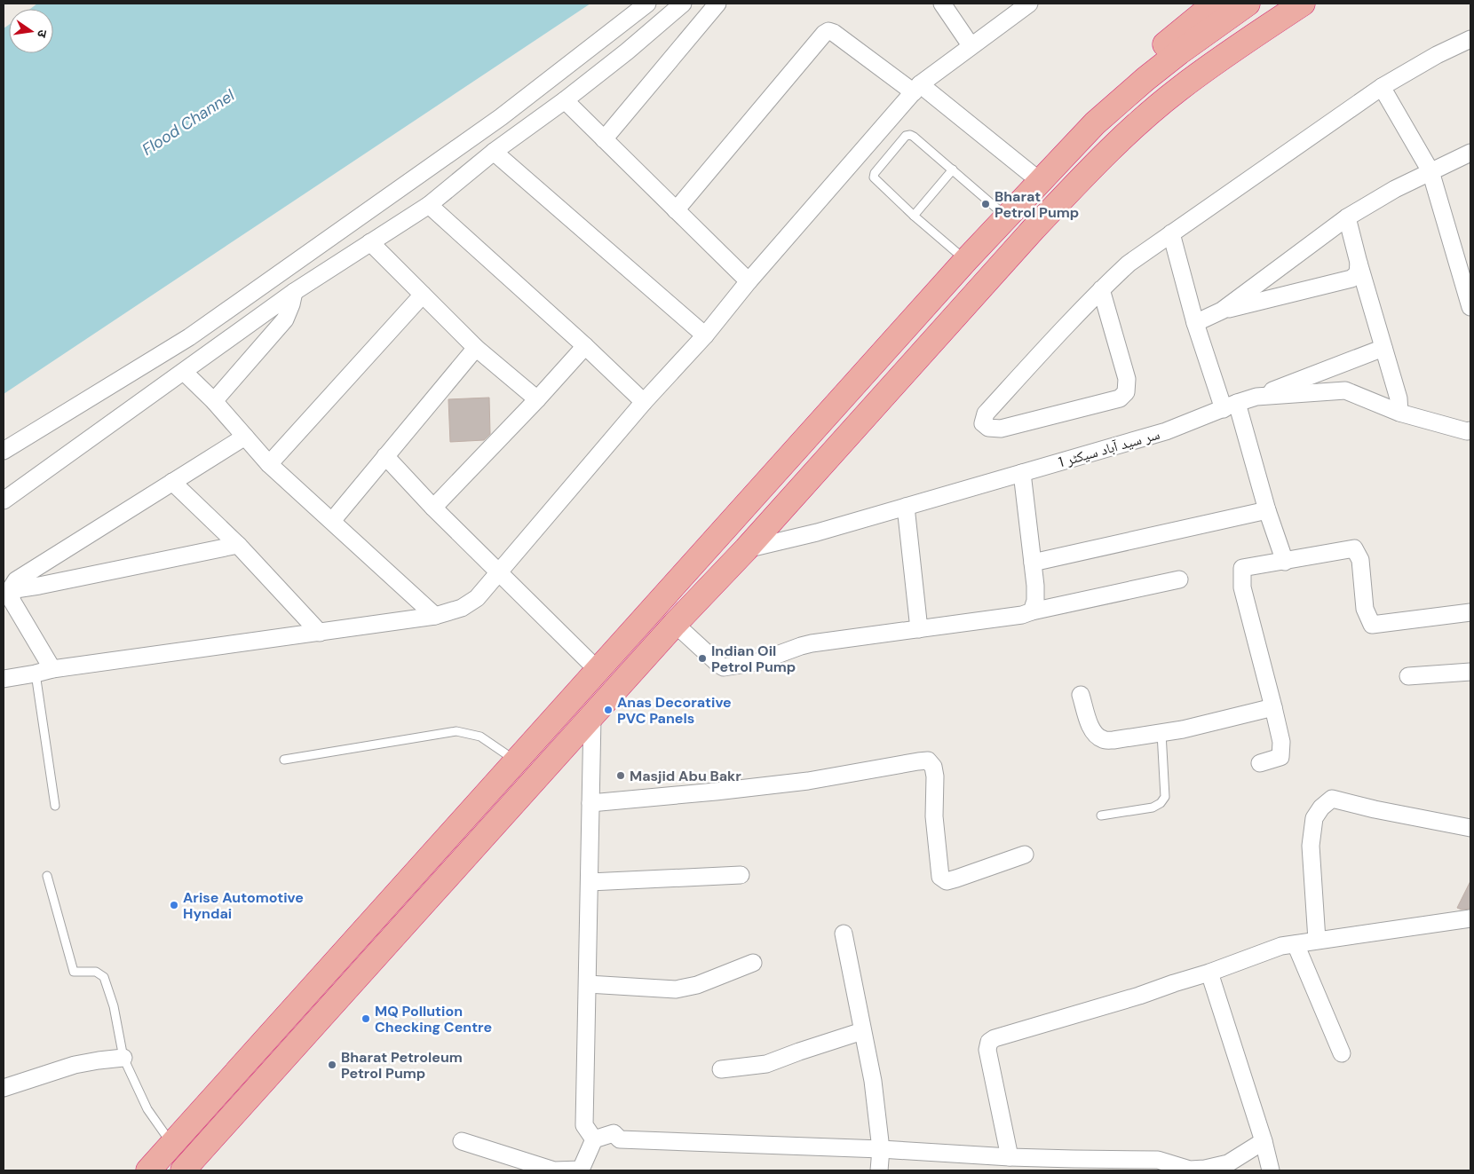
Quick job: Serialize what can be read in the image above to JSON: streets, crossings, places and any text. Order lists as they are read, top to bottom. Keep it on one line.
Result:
{"streets":{"street":["سر سید آباد سیکٹر 1"]},"water":["Flood Channel"],"places":["Bharat Petrol Pump","Indian Oil Petrol Pump","Anas Decorative PVC Panels","Masjid Abu Bakr","Arise Automotive Hyndai","MQ Pollution Checking Centre","Bharat Petroleum Petrol Pump"],"north":"right"}
